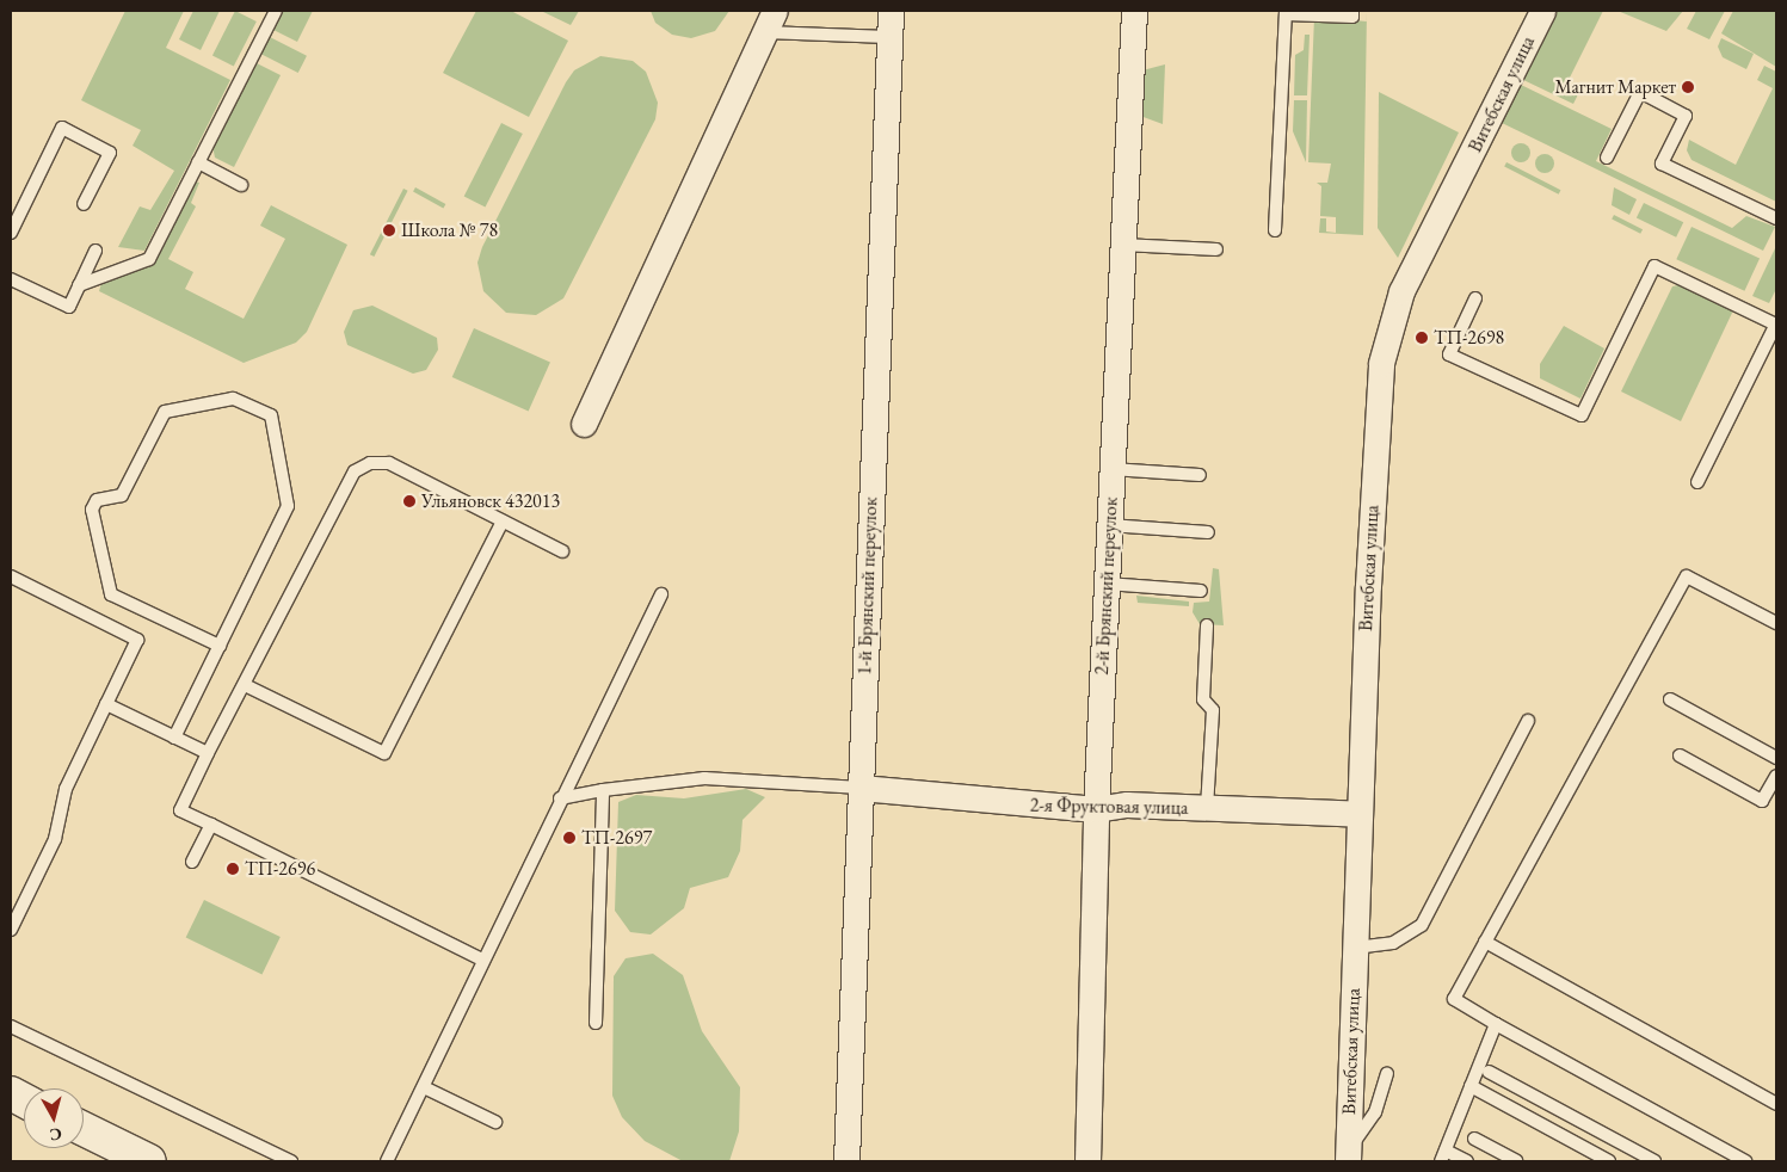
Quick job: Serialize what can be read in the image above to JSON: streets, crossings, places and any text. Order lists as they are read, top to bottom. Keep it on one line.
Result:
{"streets":{"street":["Витебская улица","1-й Брянский переулок","2-й Брянский переулок","2-я Фруктовая улица"]},"crossings":[["Витебская улица","2-я Фруктовая улица"],["1-й Брянский переулок","2-я Фруктовая улица"],["2-й Брянский переулок","2-я Фруктовая улица"]],"places":["Магнит Маркет","Школа № 78","ТП-2698","Ульяновск 432013","ТП-2697","ТП-2696"],"north":"bottom"}
